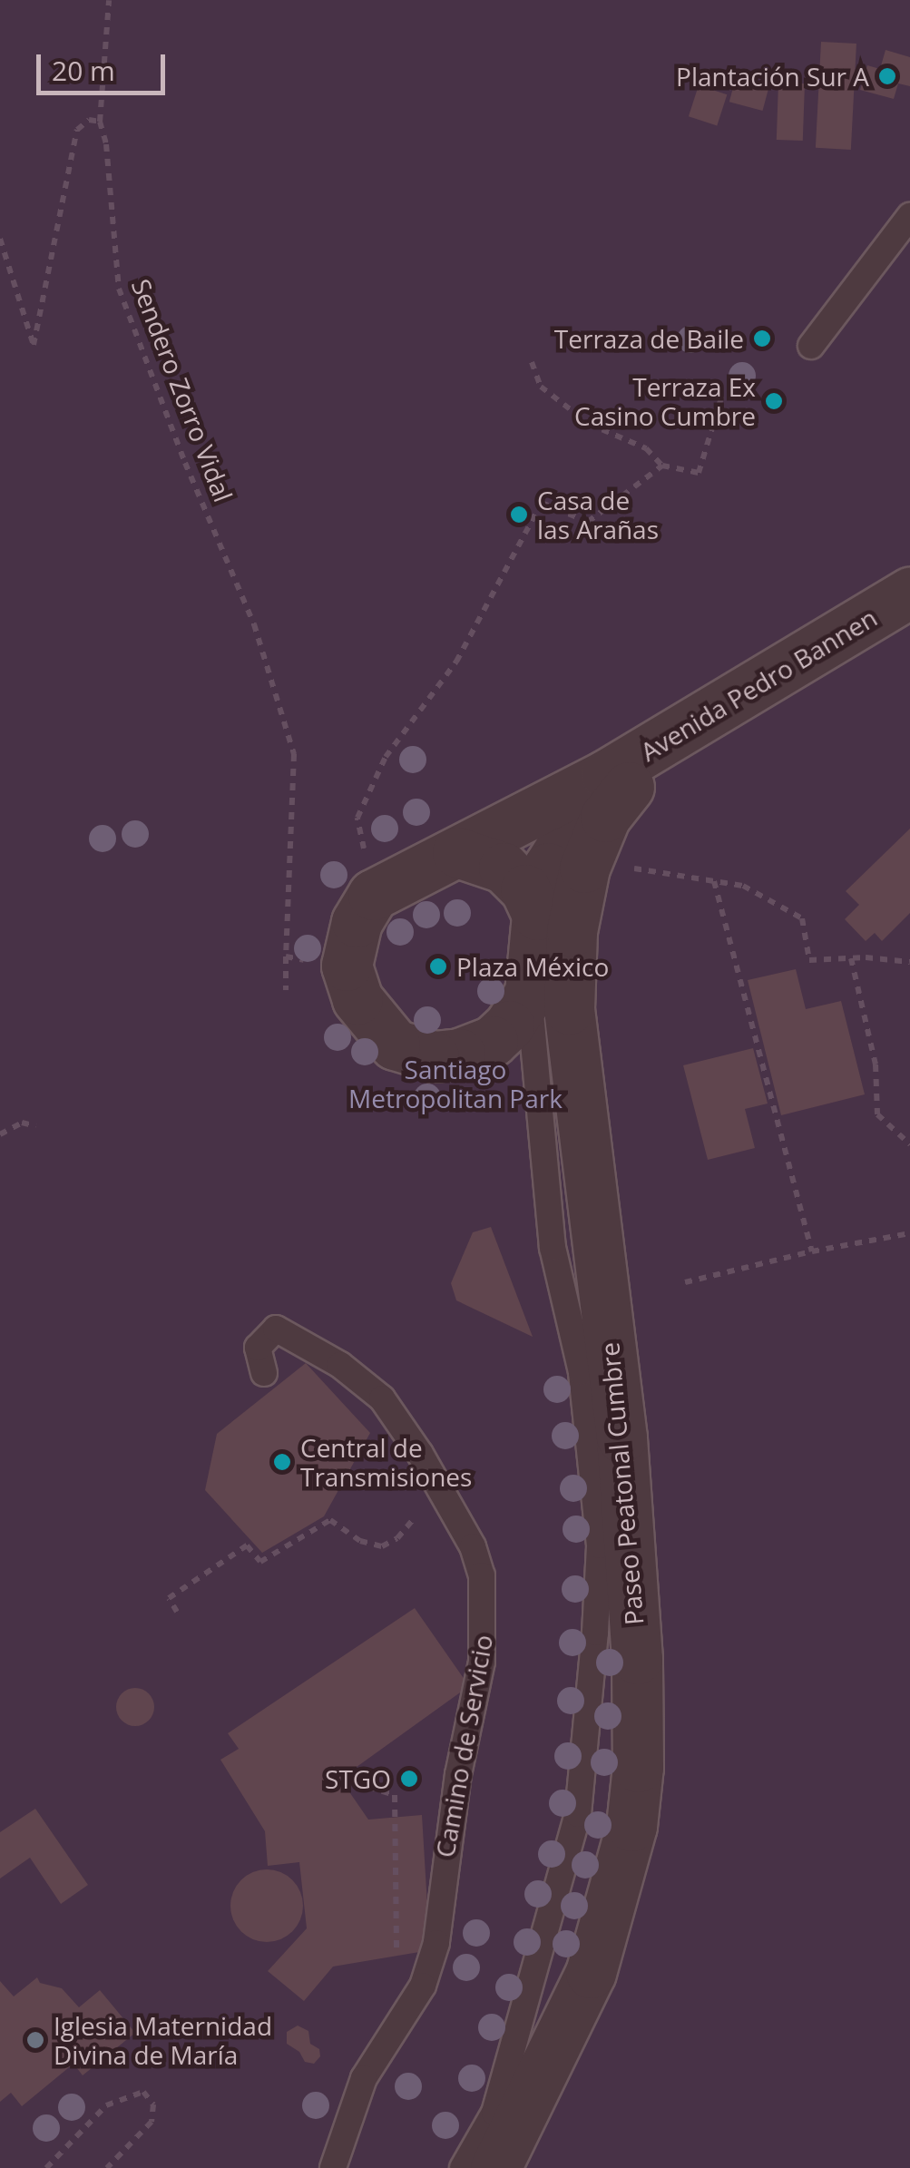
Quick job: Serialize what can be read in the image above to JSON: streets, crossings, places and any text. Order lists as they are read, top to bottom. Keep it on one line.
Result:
{"streets":{"street":["Avenida Pedro Bannen","Paseo Peatonal Cumbre"],"lane":["Camino de Servicio"],"path":["Sendero Zorro Vidal"]},"crossings":[["Avenida Pedro Bannen","Paseo Peatonal Cumbre"]],"parks":["Santiago Metropolitan Park"],"places":["Plantación Sur A","Terraza de Baile","Terraza Ex Casino Cumbre","Casa de las Arañas","Plaza México","Central de Transmisiones","STGO","Iglesia Maternidad Divina de María"],"scale_bar":"20 m"}
